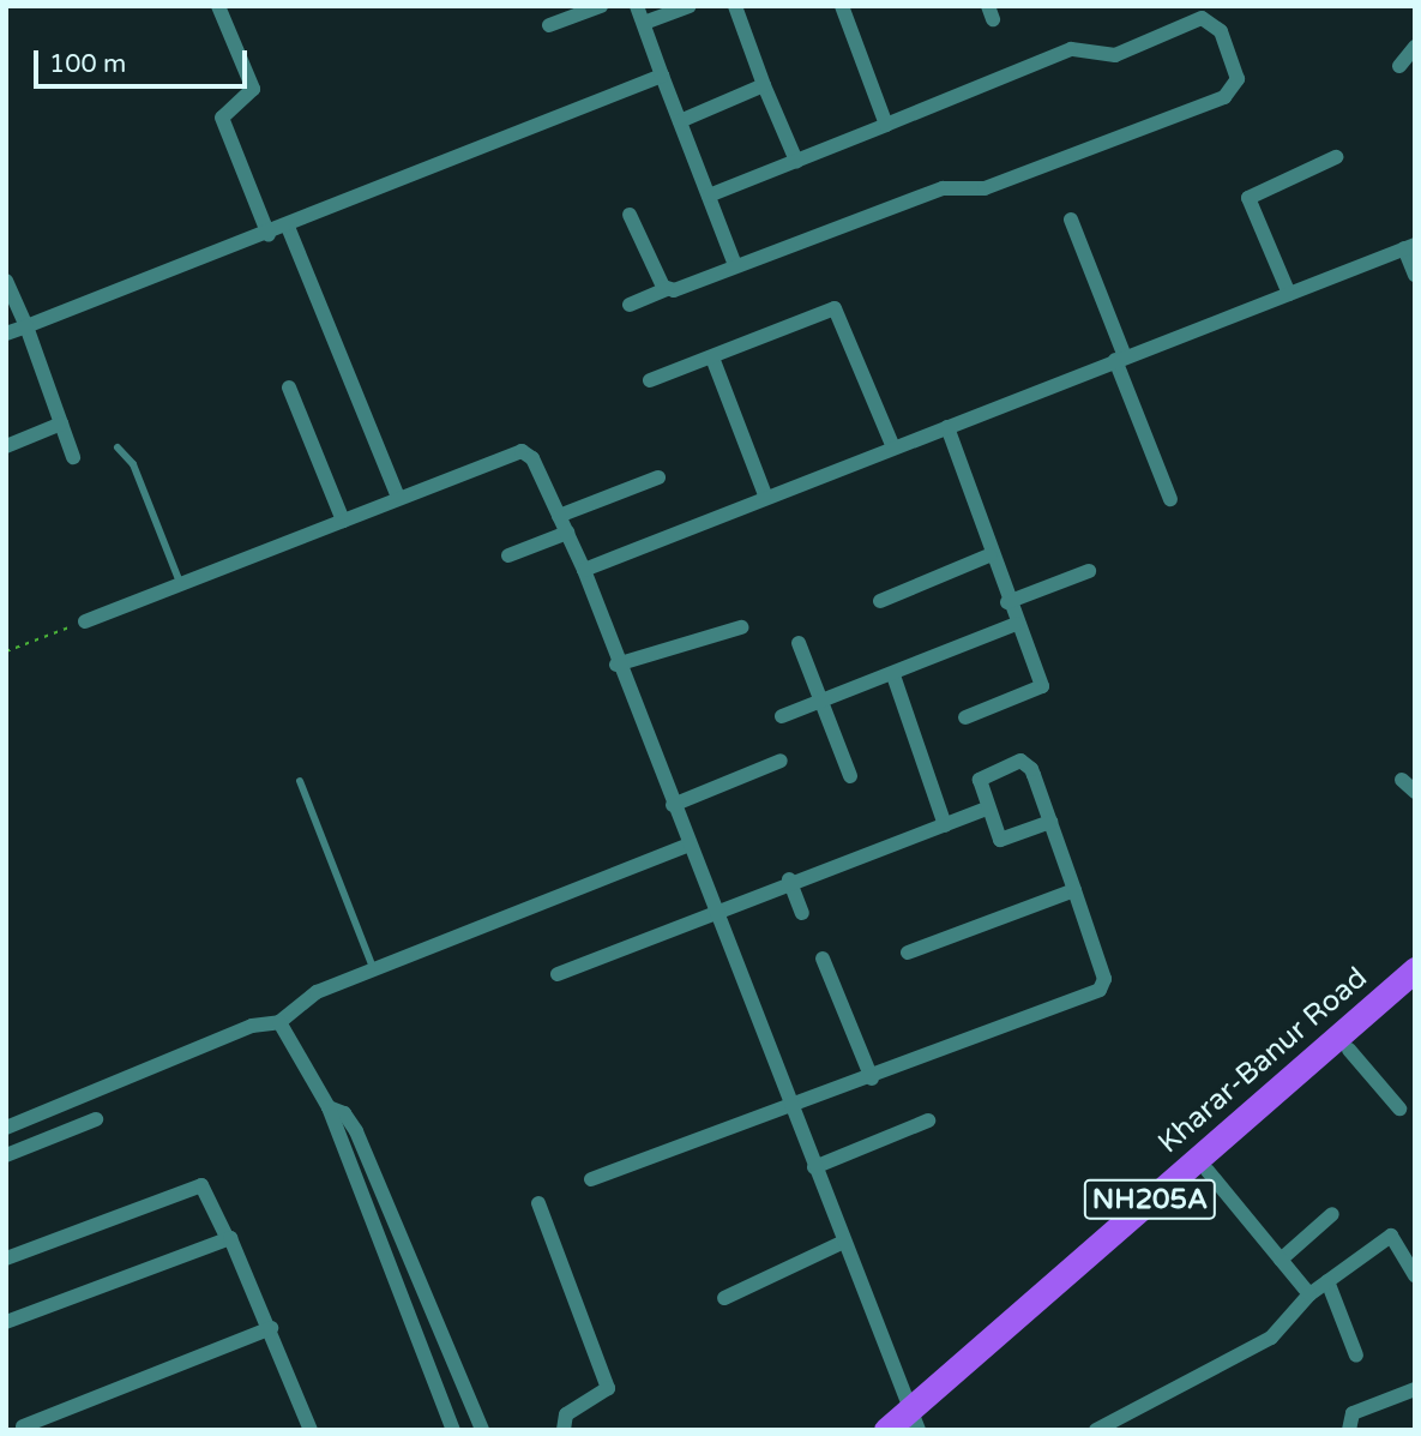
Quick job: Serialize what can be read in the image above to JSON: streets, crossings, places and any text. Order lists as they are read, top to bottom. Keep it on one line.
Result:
{"streets":{"highway":["Kharar-Banur Road","NH205A"]},"crossings":[["Kharar-Banur Road","NH205A"]],"scale_bar":"100 m"}
